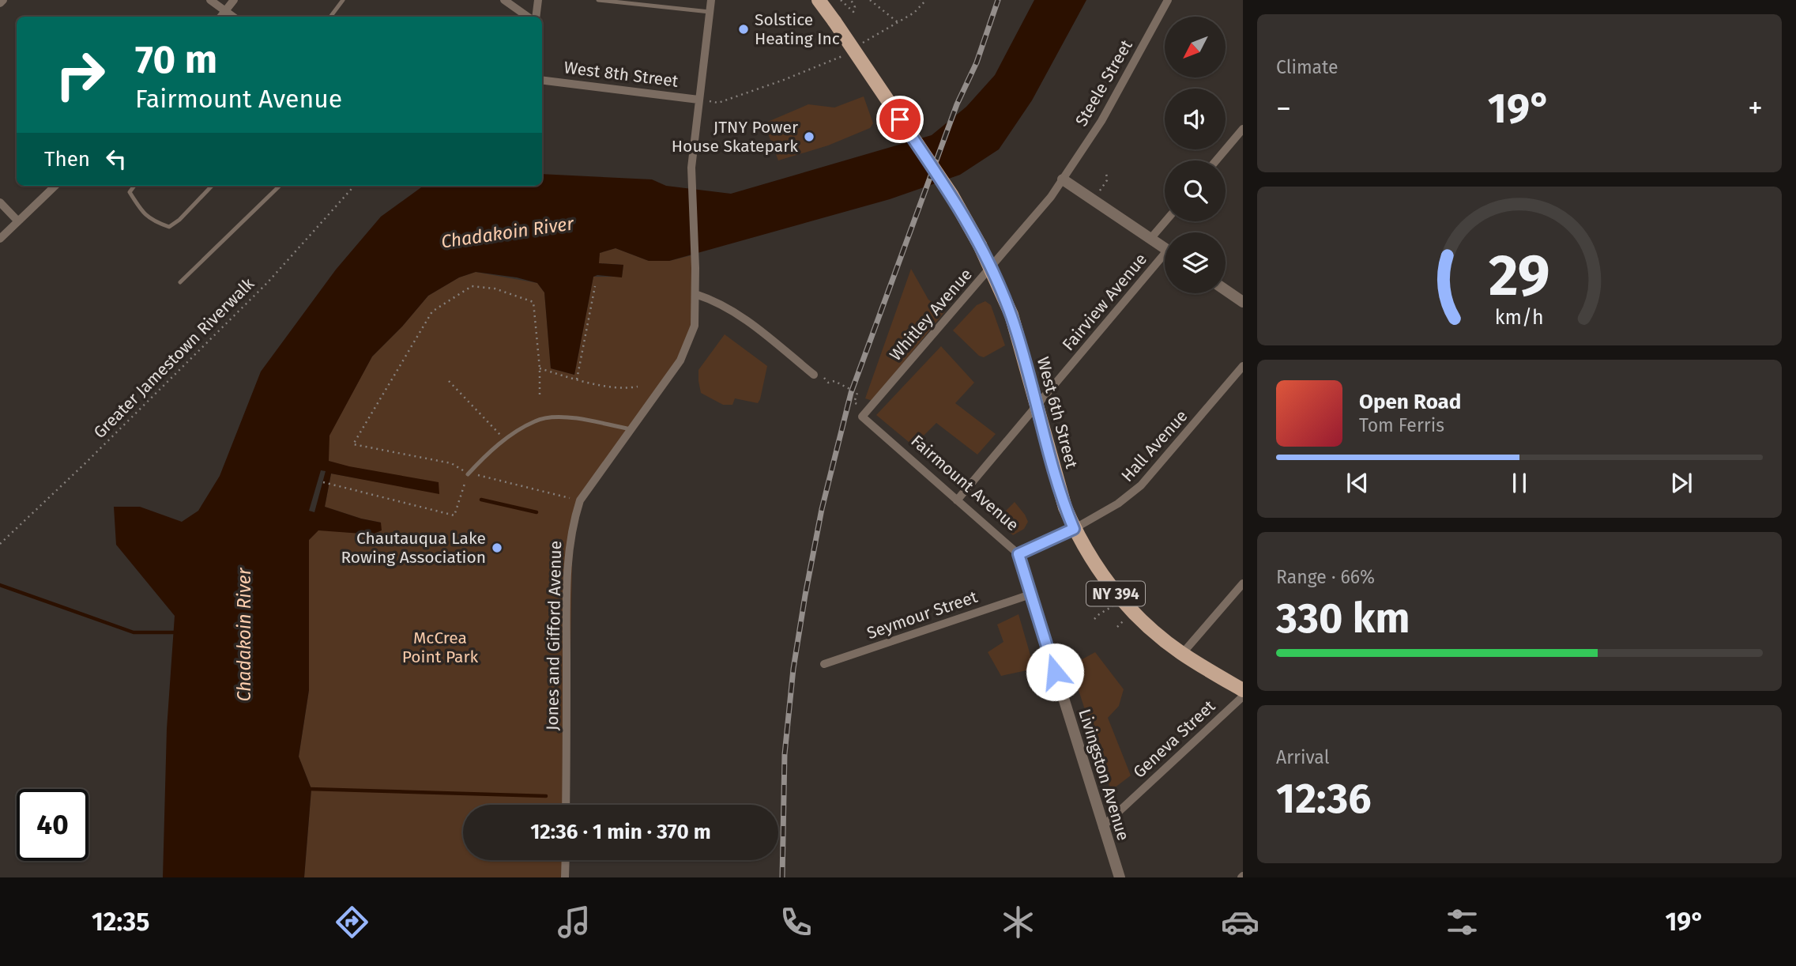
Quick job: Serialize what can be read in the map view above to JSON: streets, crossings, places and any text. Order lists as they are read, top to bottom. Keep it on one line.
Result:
{"streets":{"main road":["West 6th Street","NY 394"],"street":["West 8th Street","Steele Street","Fairview Avenue","Whitley Avenue","Hall Avenue","Fairmount Avenue","Seymour Street","Jones and Gifford Avenue","Geneva Street","Livingston Avenue"],"path":["Greater Jamestown Riverwalk"]},"crossings":[["Steele Street","Whitley Avenue"],["Fairview Avenue","West 6th Street"],["Fairview Avenue","Fairmount Avenue"],["Whitley Avenue","West 6th Street"],["Whitley Avenue","Fairmount Avenue"],["West 6th Street","Hall Avenue"],["West 6th Street","Fairmount Avenue"],["West 6th Street","NY 394"],["Hall Avenue","Fairmount Avenue"],["Hall Avenue","NY 394"],["Fairmount Avenue","NY 394"],["Fairmount Avenue","Livingston Avenue"],["Seymour Street","Livingston Avenue"],["Geneva Street","Livingston Avenue"]],"water":["Chadakoin River"],"parks":["McCrea Point Park"],"places":["Solstice Heating Inc","JTNY Power House Skatepark","Chautauqua Lake Rowing Association"],"north":"bottom left","page":{"tile":["Climate",["Range · 66%","330 km"],["Arrival","12:36"]],"turn":["70 m","Fairmount Avenue"],"heat":["−","19°","+"],"then":"Then","song":["Open Road","Tom Ferris"],"limit":"40","trip":"12:36 · 1 min · 370 m","tabs":["12:35","19°"],"gauge":["29","km/h"]}}
